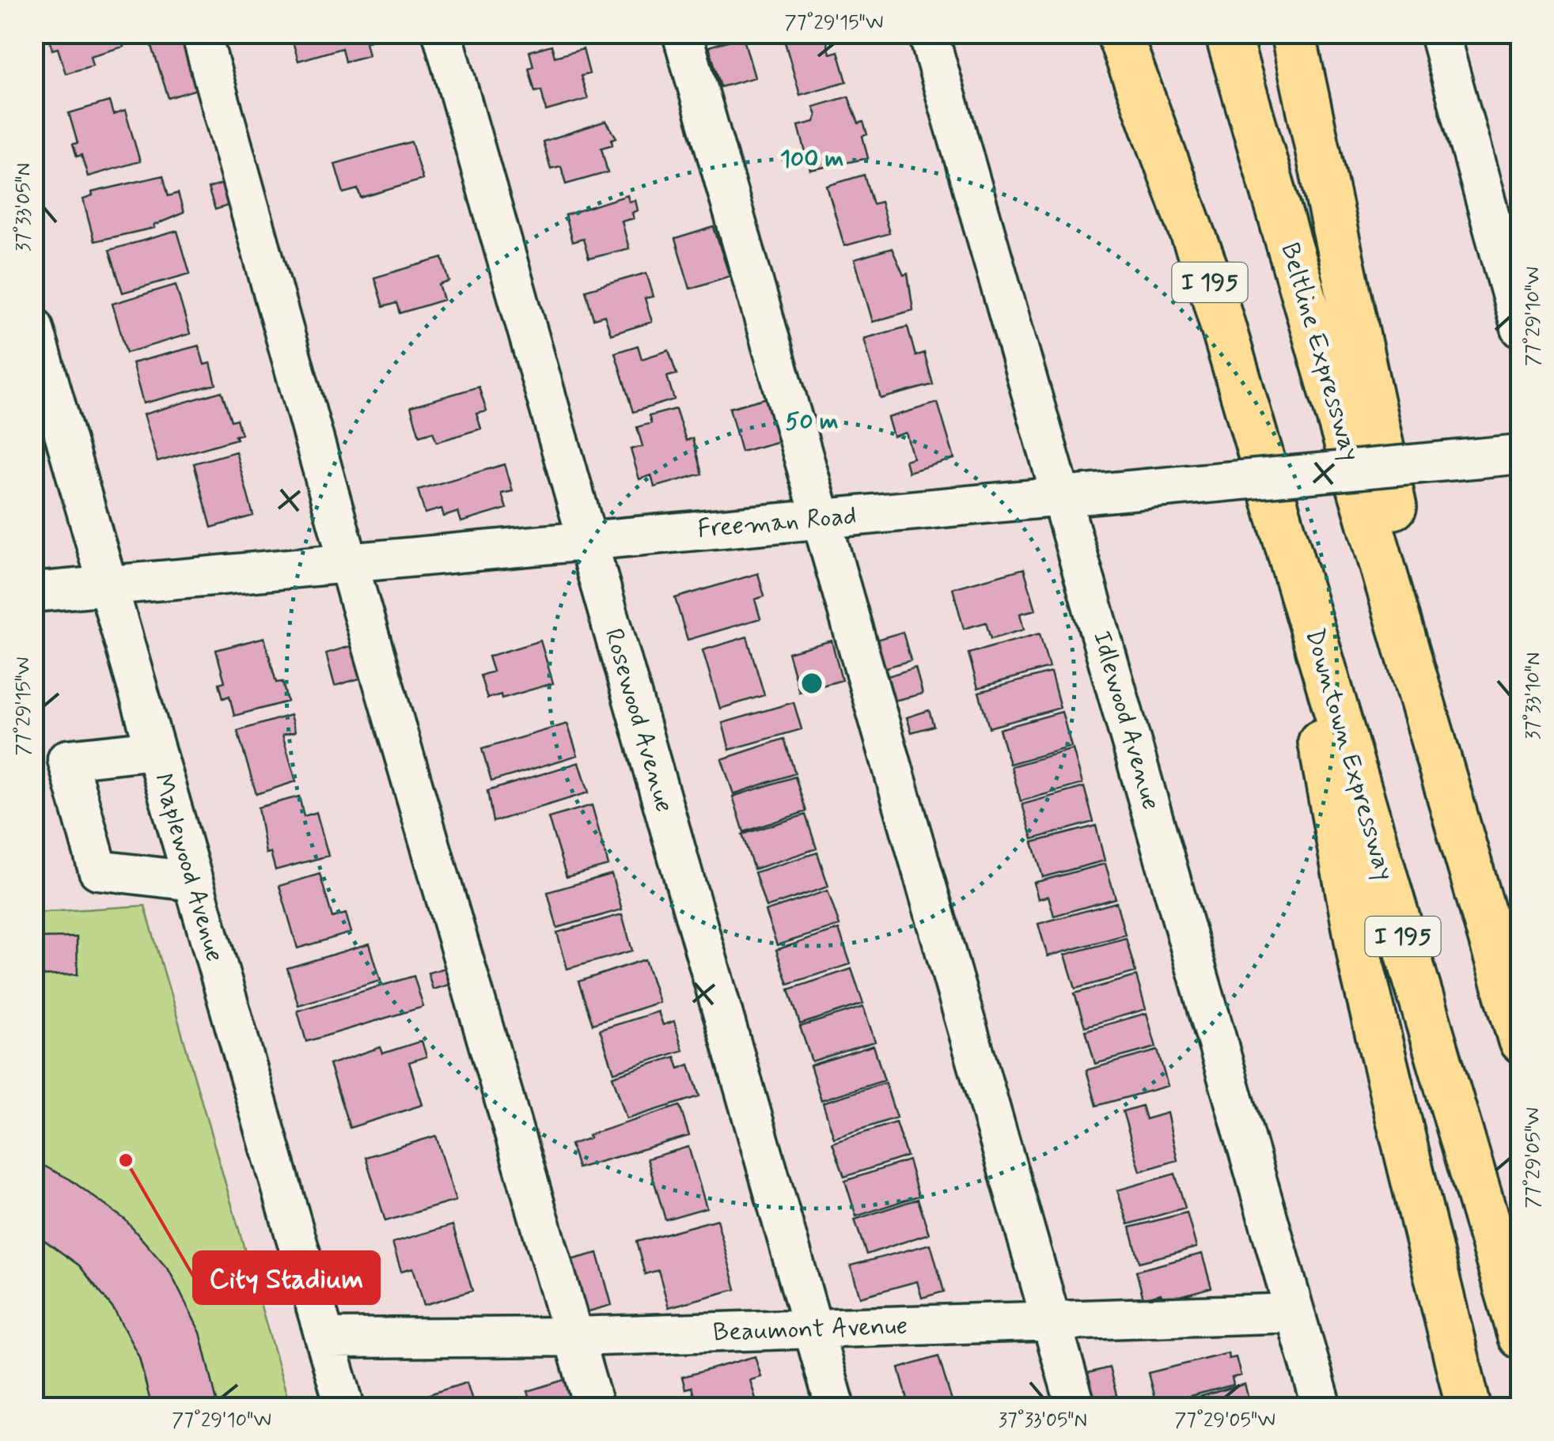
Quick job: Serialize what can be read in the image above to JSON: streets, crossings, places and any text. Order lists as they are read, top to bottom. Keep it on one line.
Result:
{"streets":{"highway":["I 195","Beltline Expressway","Downtown Expressway"],"street":["Freeman Road","Rosewood Avenue","Idlewood Avenue","Maplewood Avenue","Beaumont Avenue"]},"crossings":[["I 195","Downtown Expressway"],["Freeman Road","Rosewood Avenue"],["Freeman Road","Idlewood Avenue"],["Freeman Road","Maplewood Avenue"],["Rosewood Avenue","Beaumont Avenue"],["Idlewood Avenue","Beaumont Avenue"],["Maplewood Avenue","Beaumont Avenue"]],"places":["City Stadium"],"coordinates":["77°29'15\"W","37°33'05\"N","77°29'10\"W","37°33'10\"N","77°29'05\"W"],"rings":["100 m","50 m"]}
